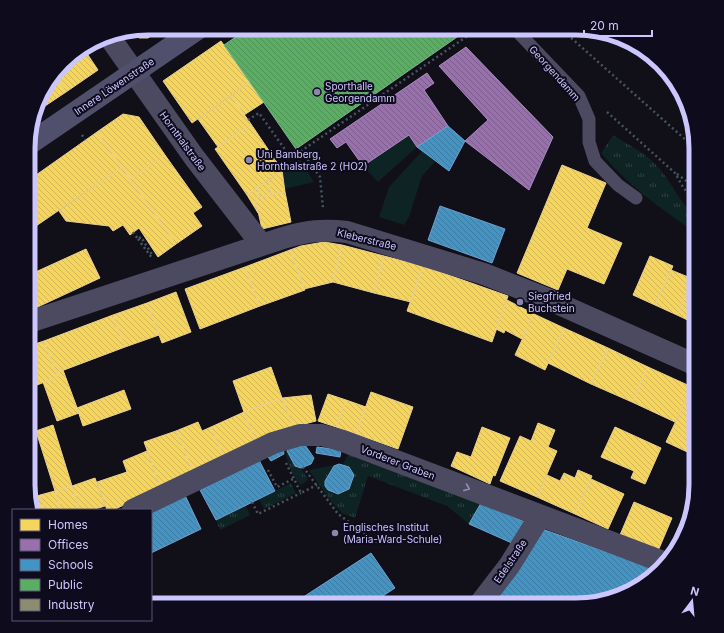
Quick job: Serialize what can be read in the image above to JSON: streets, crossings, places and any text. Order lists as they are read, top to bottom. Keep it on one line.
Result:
{"streets":{"street":["Innere Löwenstraße","Hornthalstraße","Kleberstraße","Vorderer Graben","Edelstraße"],"lane":["Georgendamm"]},"crossings":[["Innere Löwenstraße","Hornthalstraße"],["Hornthalstraße","Kleberstraße"],["Vorderer Graben","Edelstraße"]],"one_way":["Vorderer Graben"],"places":["Sporthalle Georgendamm","Uni Bamberg, Hornthalstraße 2 (HO2)","Siegfried Buchstein","Englisches Institut (Maria-Ward-Schule)"],"legend":["Homes","Offices","Schools","Public","Industry"],"scale_bar":"20 m","north":"top"}
